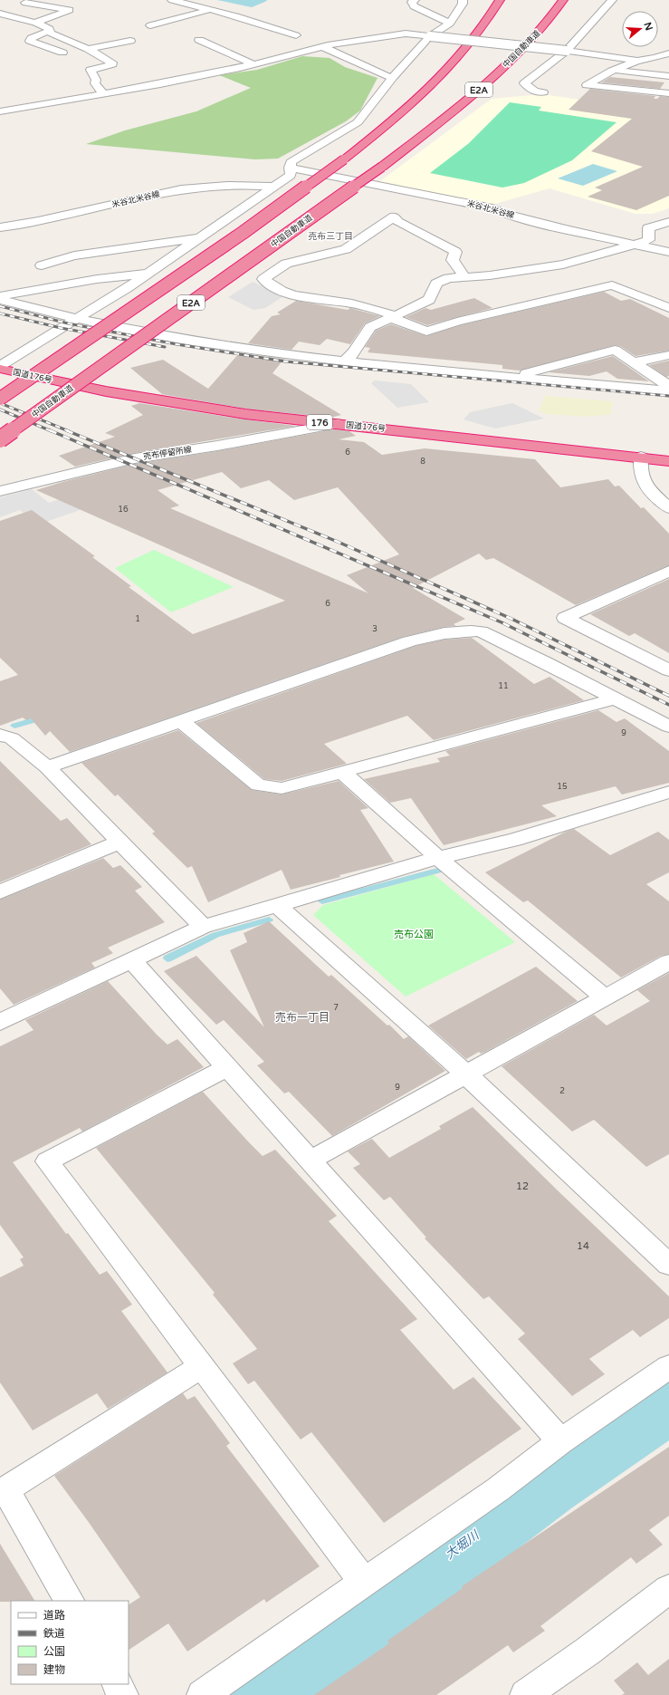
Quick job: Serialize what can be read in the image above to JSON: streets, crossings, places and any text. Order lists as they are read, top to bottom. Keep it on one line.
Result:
{"streets":{"highway":["中国自動車道","E2A","国道176号","176"],"street":["米谷北米谷線","売布停留所線"]},"crossings":[["国道176号","売布停留所線"]],"districts":["売布三丁目","売布一丁目"],"water":["大堀川"],"parks":["売布公園"],"house_numbers":["6","8","16","6","1","3","11","9","15","7","9","2","12","14"],"legend":["道路","鉄道","公園","建物"],"north":"right"}
